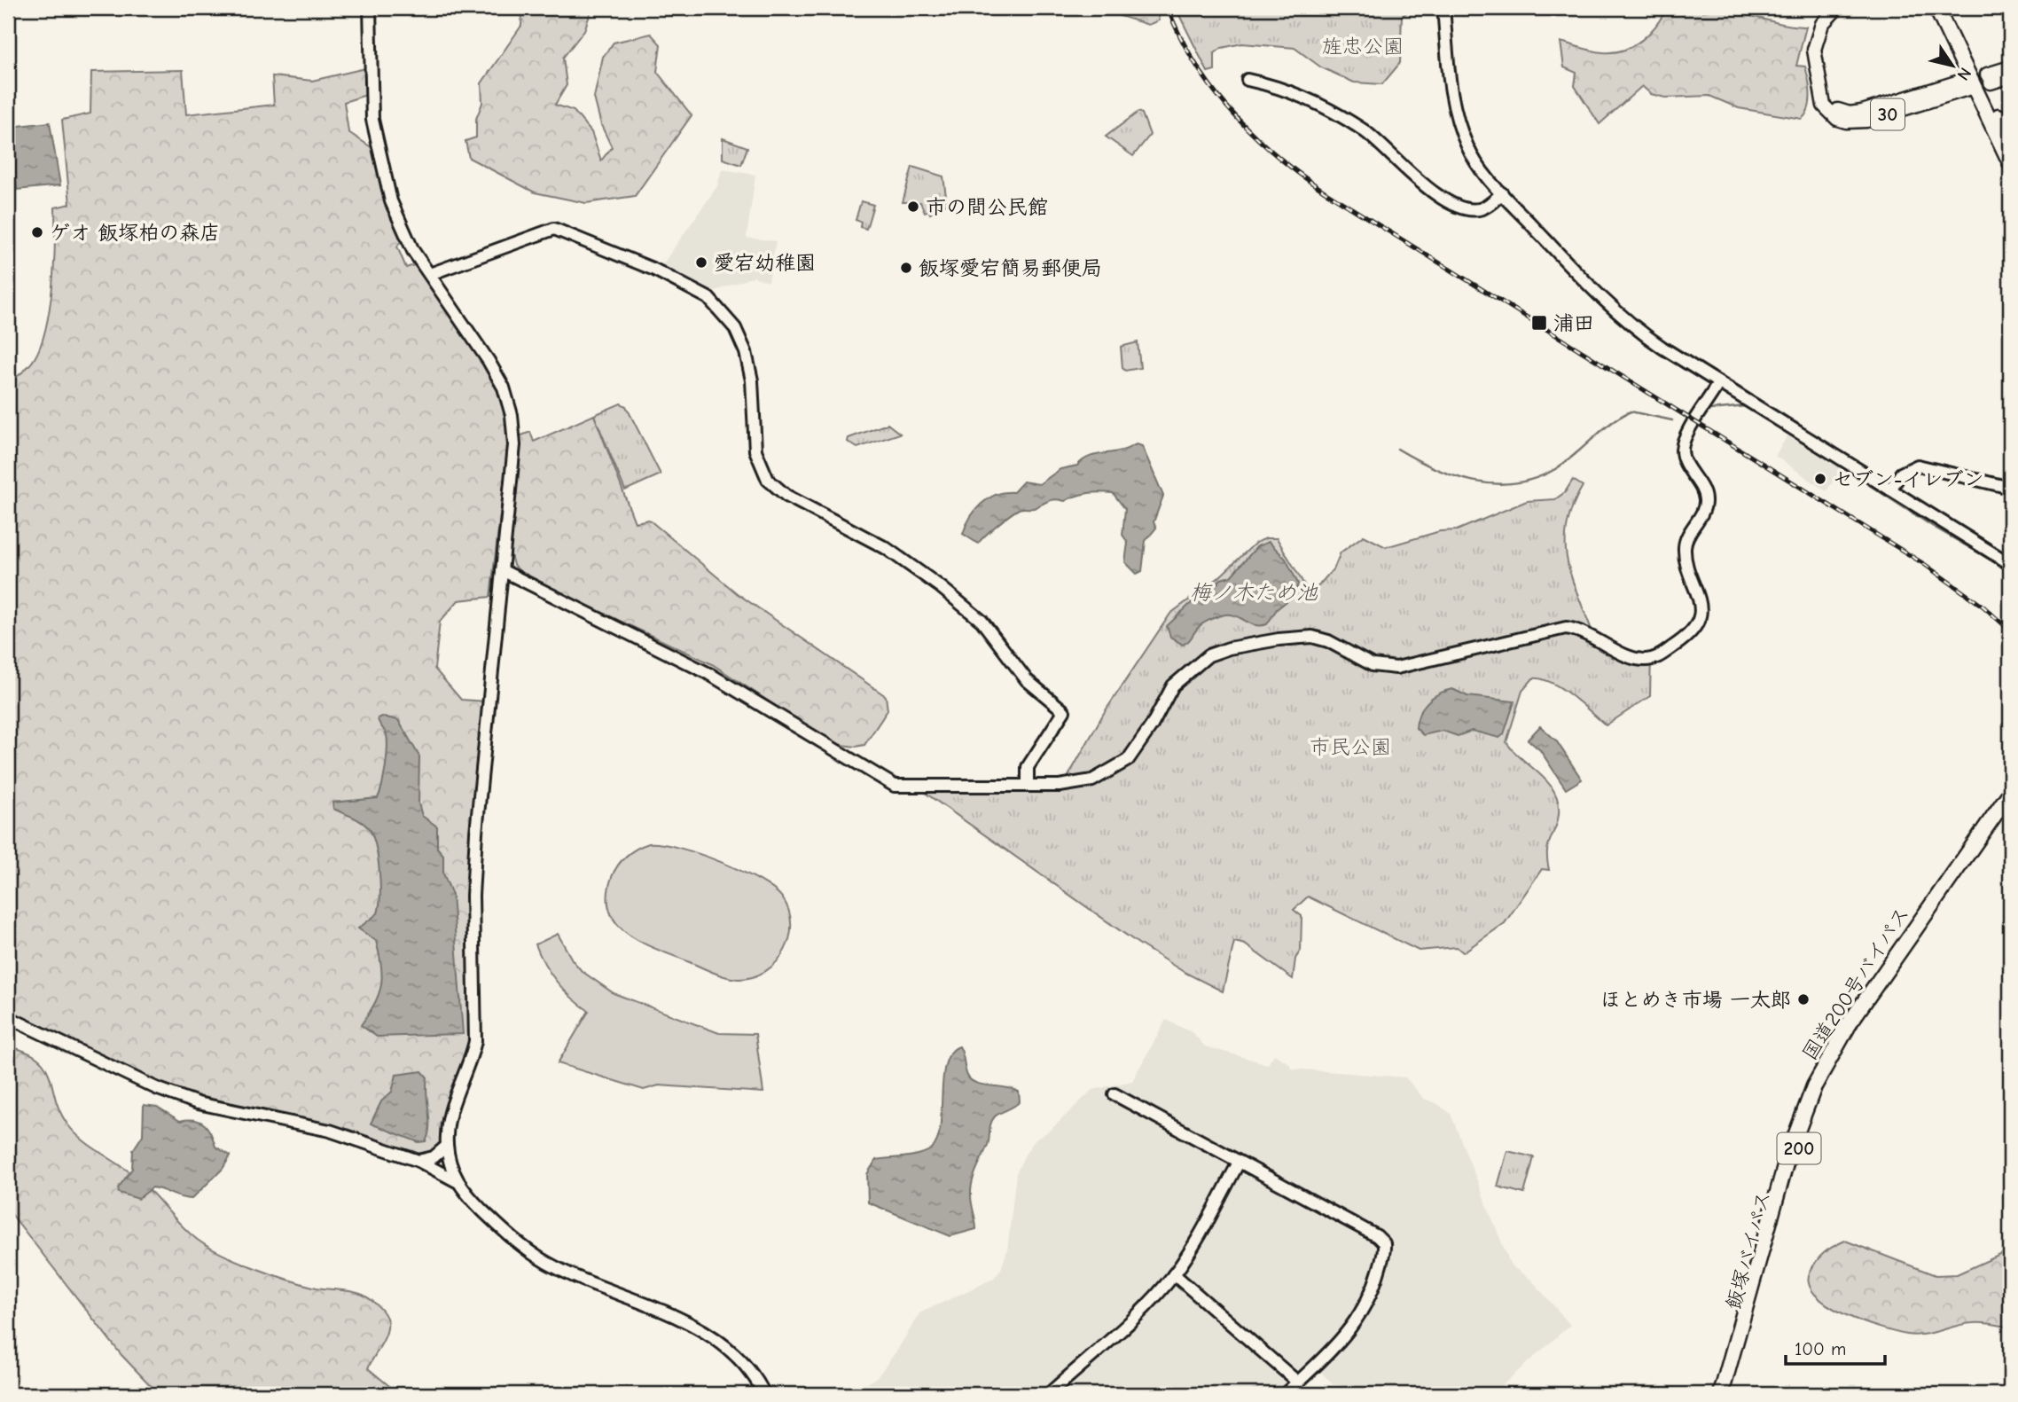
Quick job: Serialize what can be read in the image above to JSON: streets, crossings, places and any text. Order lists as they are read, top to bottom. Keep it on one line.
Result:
{"streets":{"highway":["国道200号バイパス","200","飯塚バイパス"],"main road":["30"]},"crossings":[["国道200号バイパス","200"],["国道200号バイパス","飯塚バイパス"]],"water":["梅ノ木ため池"],"parks":["旌忠公園","市民公園"],"places":{"other":["市の間公民館","ゲオ 飯塚柏の森店","愛宕幼稚園","飯塚愛宕簡易郵便局","セブン-イレブン","ほとめき市場 一太郎"],"transit":["浦田"]},"scale_bar":"100 m","north":"bottom right"}
